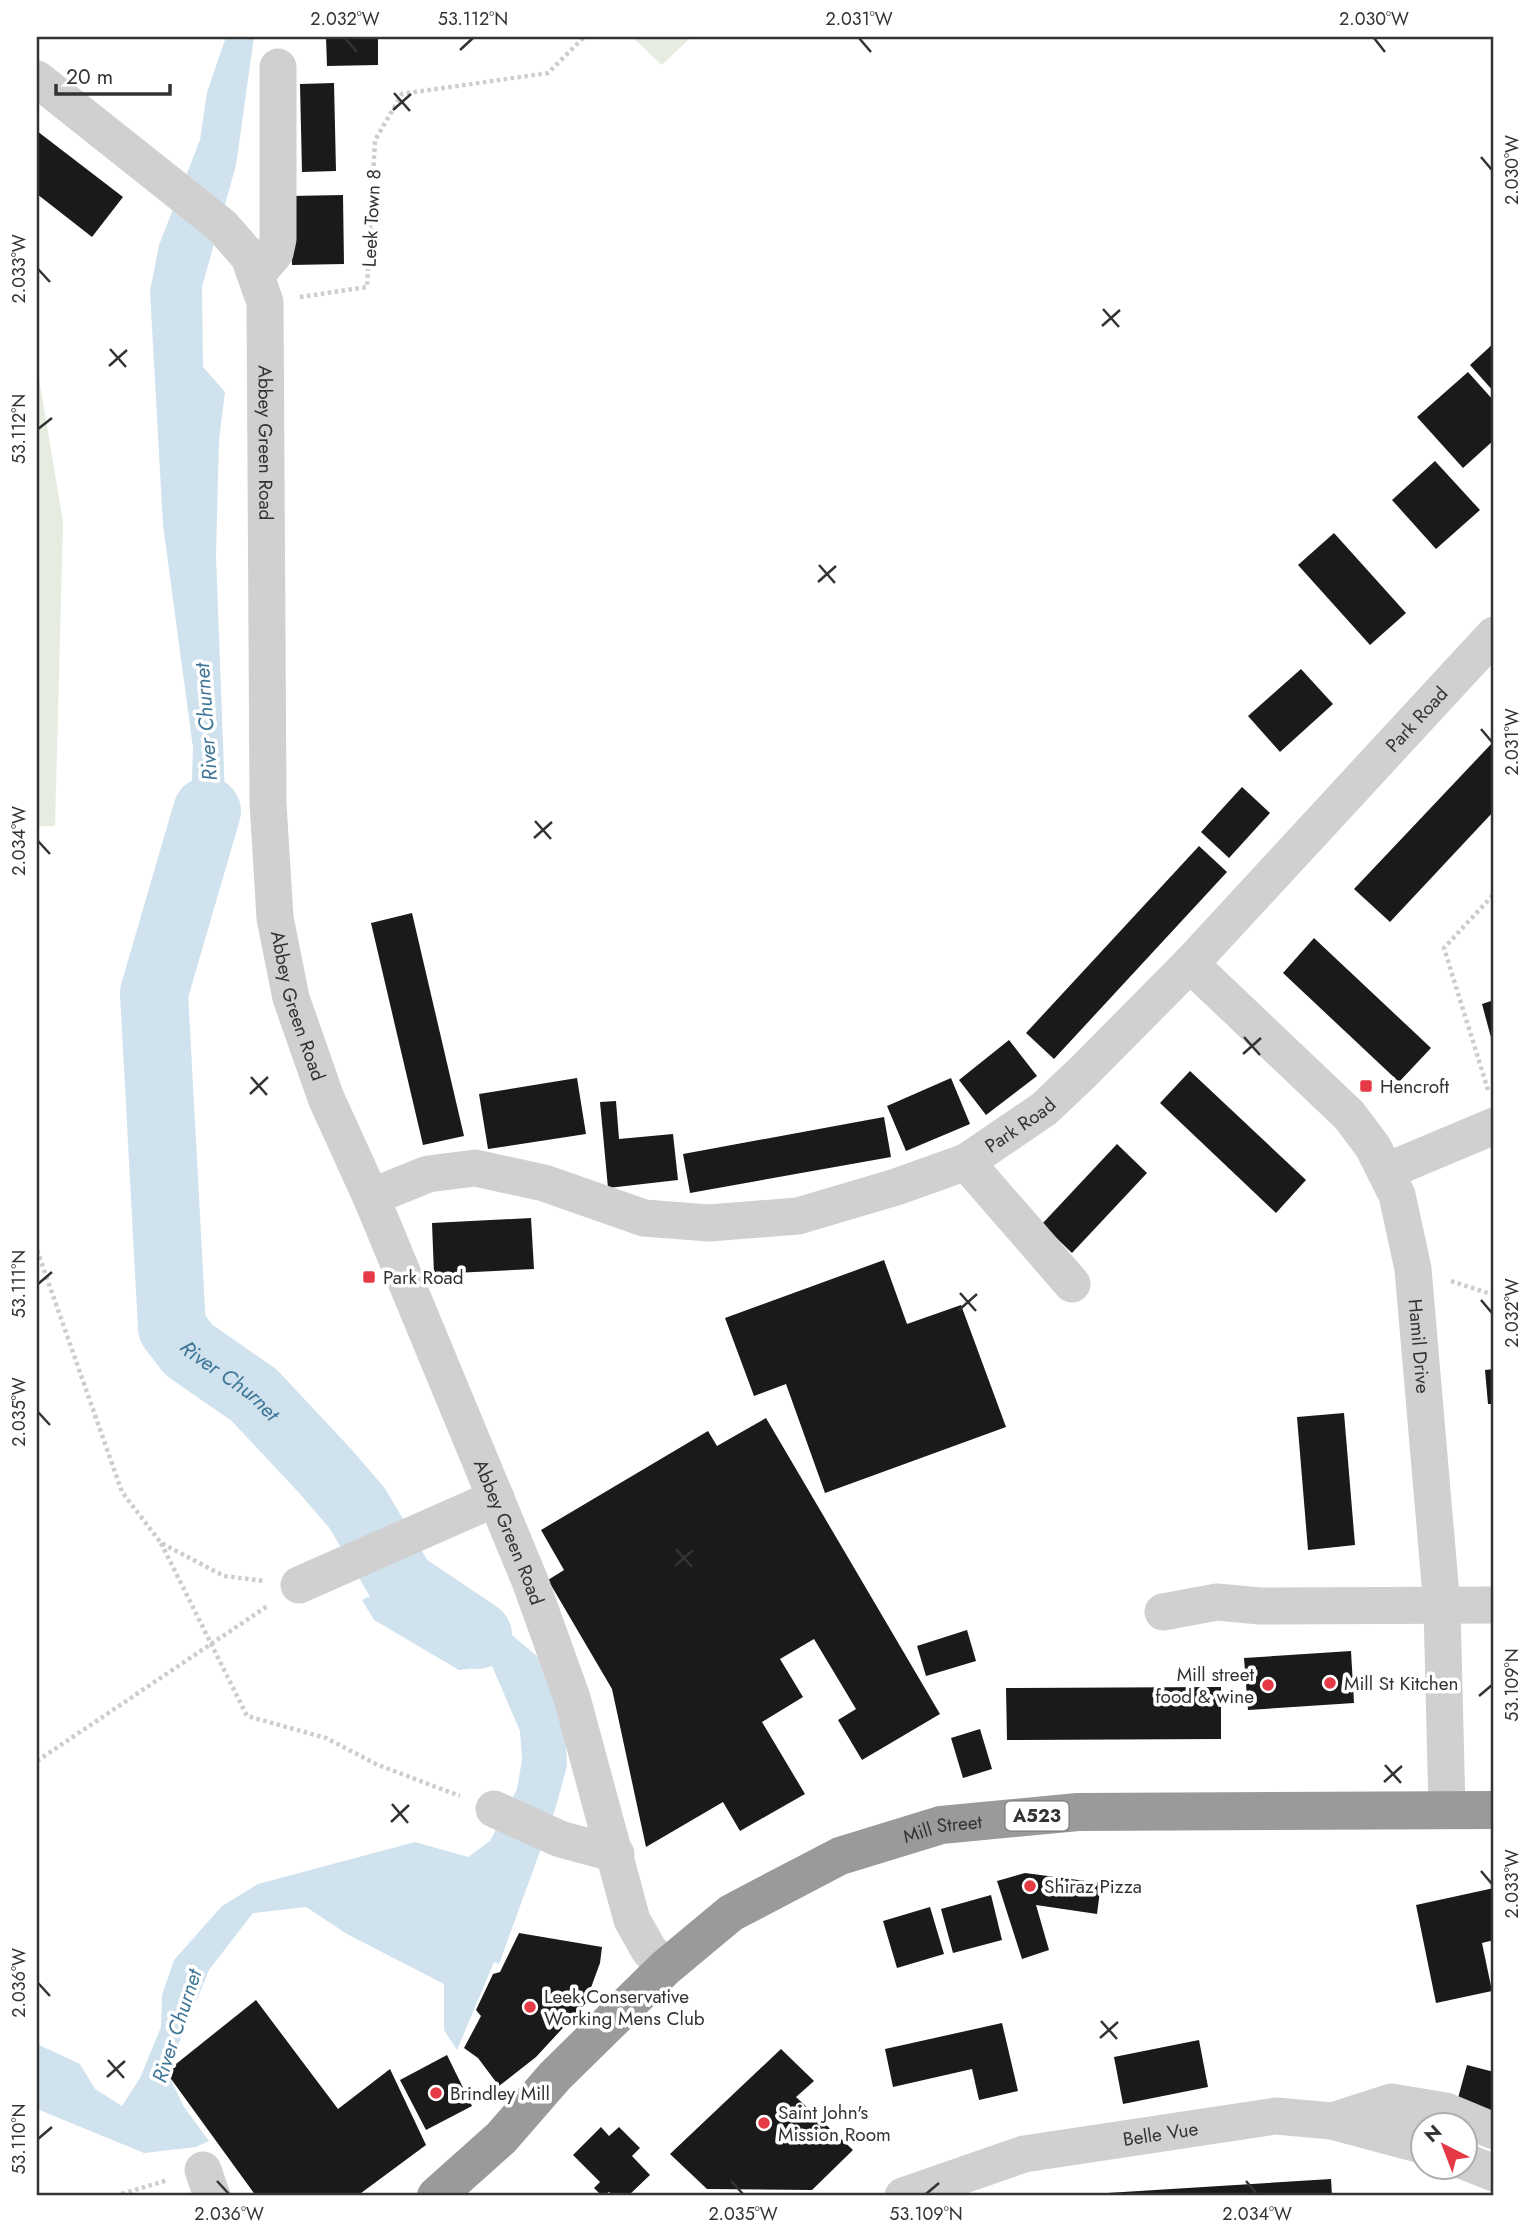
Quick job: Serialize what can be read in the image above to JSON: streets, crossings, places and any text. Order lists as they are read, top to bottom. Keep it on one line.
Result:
{"streets":{"highway":["A523","Mill Street"],"street":["Abbey Green Road","Park Road","Hamil Drive","Belle Vue"],"path":["Leek Town 8"]},"crossings":[["Leek Town 8","Abbey Green Road"],["Abbey Green Road","Park Road"],["Abbey Green Road","Mill Street"],["Park Road","Hamil Drive"],["Hamil Drive","Mill Street"]],"water":["River Churnet"],"places":{"transit":["Hencroft","Park Road"],"other":["Mill St Kitchen","Mill street food & wine","Shiraz Pizza","Leek Conservative Working Mens Club","Brindley Mill","Saint John's Mission Room"]},"scale_bar":"20 m","north":"top left","coordinates":["2.032°W","53.112°N","2.031°W","2.030°W","2.033°W","2.034°W","53.111°N","2.035°W","53.109°N","2.036°W","53.110°N"]}
